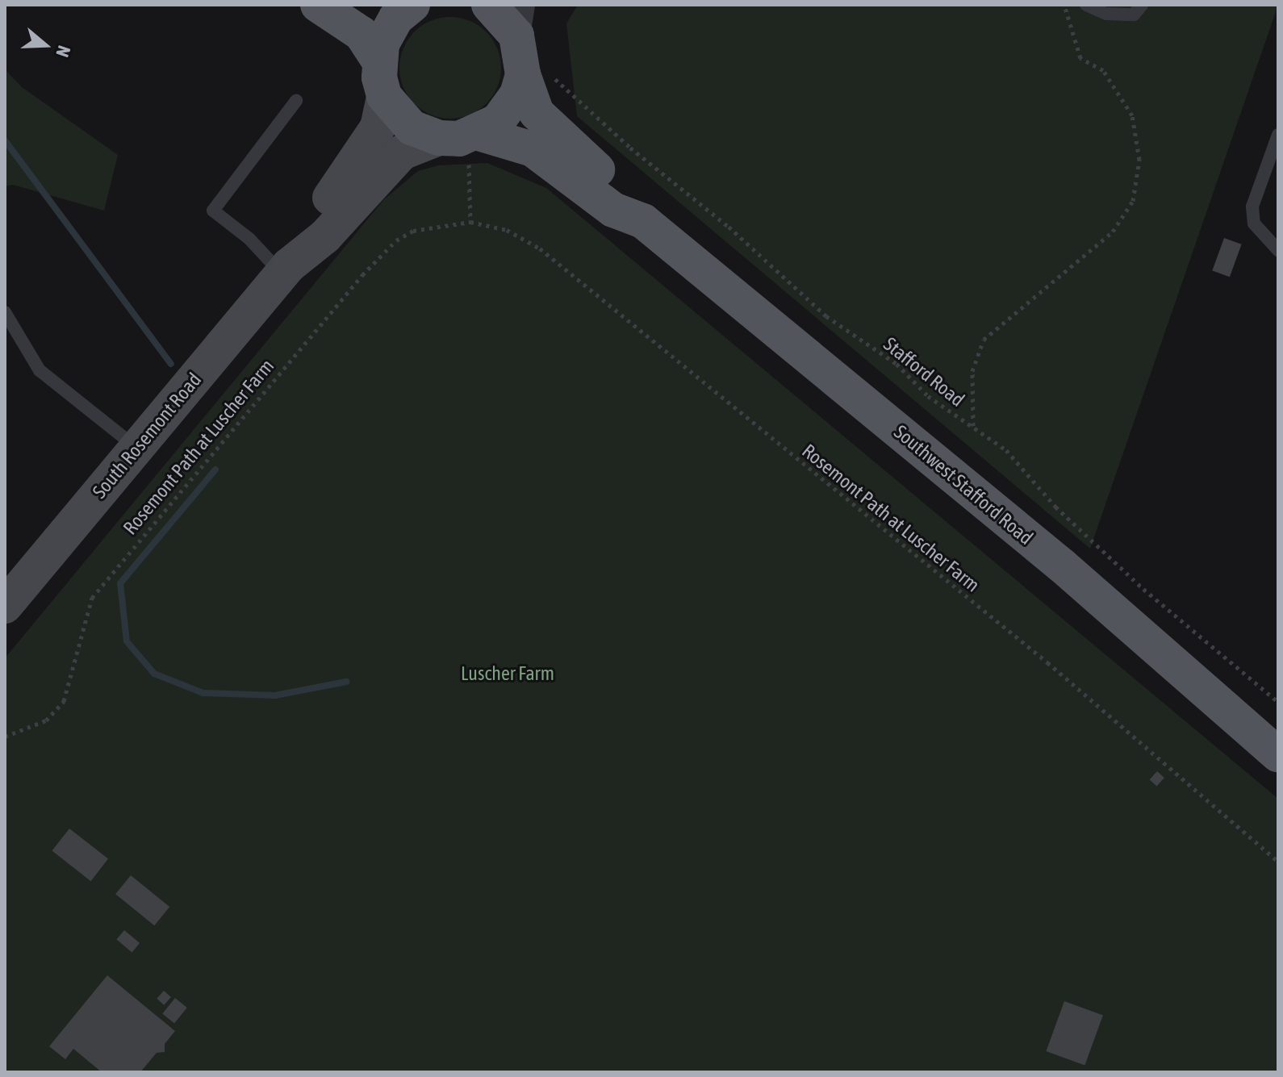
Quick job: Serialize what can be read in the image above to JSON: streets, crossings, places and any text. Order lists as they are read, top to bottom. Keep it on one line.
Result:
{"streets":{"main road":["South Rosemont Road","Southwest Stafford Road"],"path":["Stafford Road","Rosemont Path at Luscher Farm"]},"crossings":[["Stafford Road","Southwest Stafford Road"]],"parks":["Luscher Farm"],"north":"right"}
